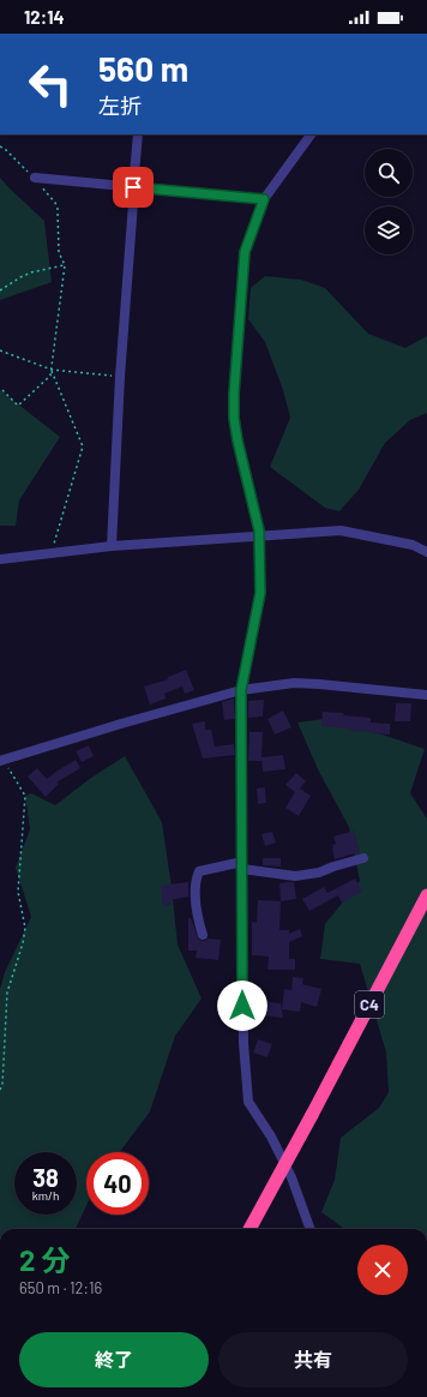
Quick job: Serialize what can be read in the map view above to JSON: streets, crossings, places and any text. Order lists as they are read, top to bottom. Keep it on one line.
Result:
{"streets":{"highway":["C4"]},"page":{"status":"12:14","turn":["560 m","左折"],"speed":"38 km/h","limit":"40","heading":["2 分","650 m · 12:16"],"buttons":["終了","共有"]}}
